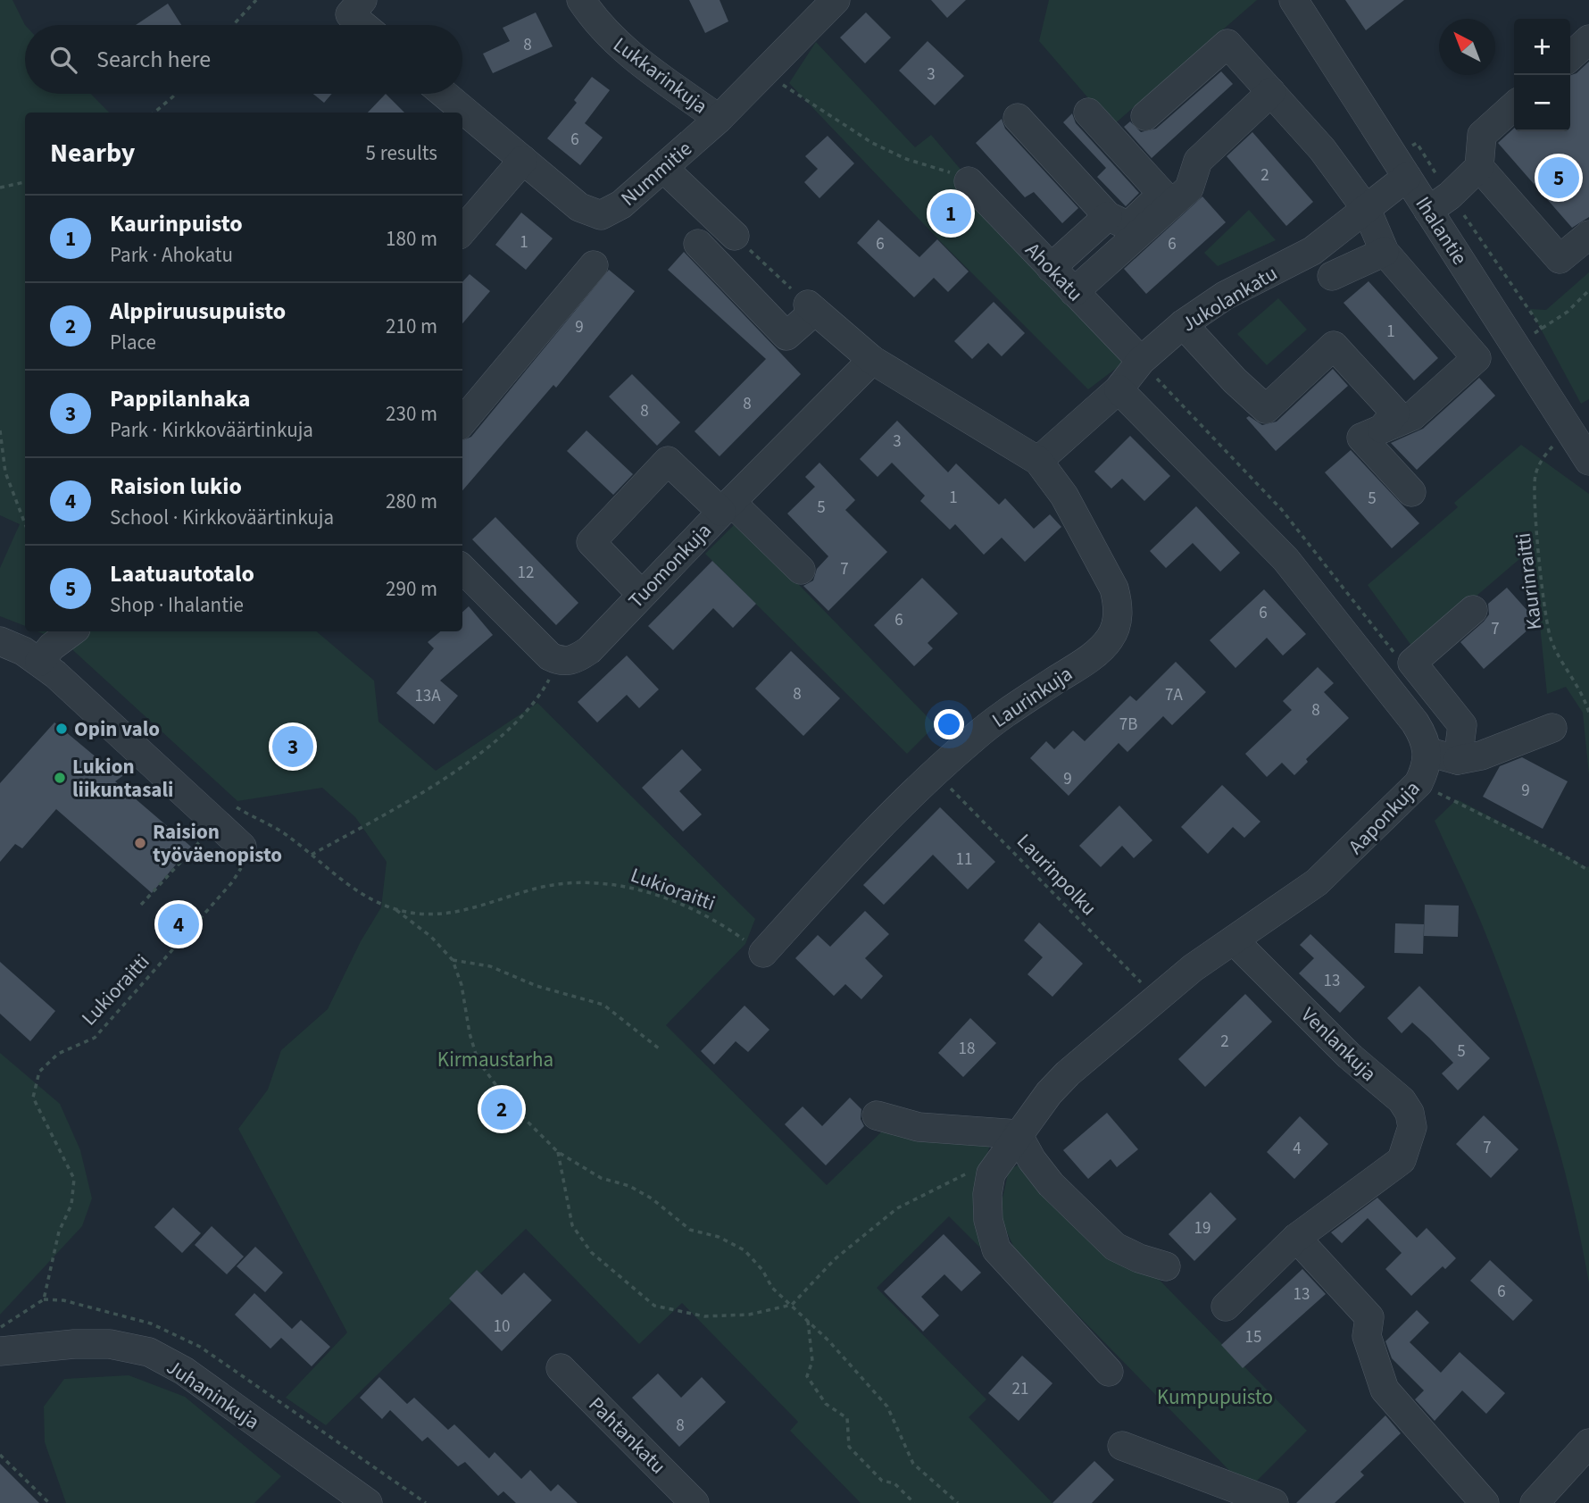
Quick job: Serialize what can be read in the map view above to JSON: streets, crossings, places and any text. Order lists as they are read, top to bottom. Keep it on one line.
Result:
{"streets":{"street":["Lukkarinkuja","Nummitie","Ihalantie","Ahokatu","Jukolankatu","Tuomonkuja","Laurinkuja","Aaponkuja","Venlankuja","Juhaninkuja","Pahtankatu"],"path":["Kaurinraitti","Laurinpolku","Lukioraitti"]},"crossings":[["Lukkarinkuja","Nummitie"],["Ihalantie","Jukolankatu"],["Ahokatu","Jukolankatu"],["Jukolankatu","Laurinkuja"],["Tuomonkuja","Laurinkuja"],["Laurinkuja","Laurinpolku"],["Laurinkuja","Lukioraitti"],["Aaponkuja","Laurinpolku"],["Aaponkuja","Venlankuja"]],"parks":["Kirmaustarha","Kumpupuisto"],"places":["Opin valo","Lukion liikuntasali","Raision työväenopisto"],"house_numbers":["8","3","6","2","1","6","6","9","1","8","8","3","1","5","5","7","12","6","6","7","8","7A","13A","8","7B","9","9","11","13","2","18","5","7","4","19","6","13","10","15","21","8"],"north":"top left","page":{"map_buttons":["+","−"],"search":"Search here","heading":["Nearby","5 results"],"pins":["5","1","3","4","2"],"list":[{"mark":"1","name":"Kaurinpuisto","note":"Park · Ahokatu","value":"180 m"},{"mark":"2","name":"Alppiruusupuisto","note":"Place","value":"210 m"},{"mark":"3","name":"Pappilanhaka","note":"Park · Kirkkoväärtinkuja","value":"230 m"},{"mark":"4","name":"Raision lukio","note":"School · Kirkkoväärtinkuja","value":"280 m"},{"mark":"5","name":"Laatuautotalo","note":"Shop · Ihalantie","value":"290 m"}]}}
